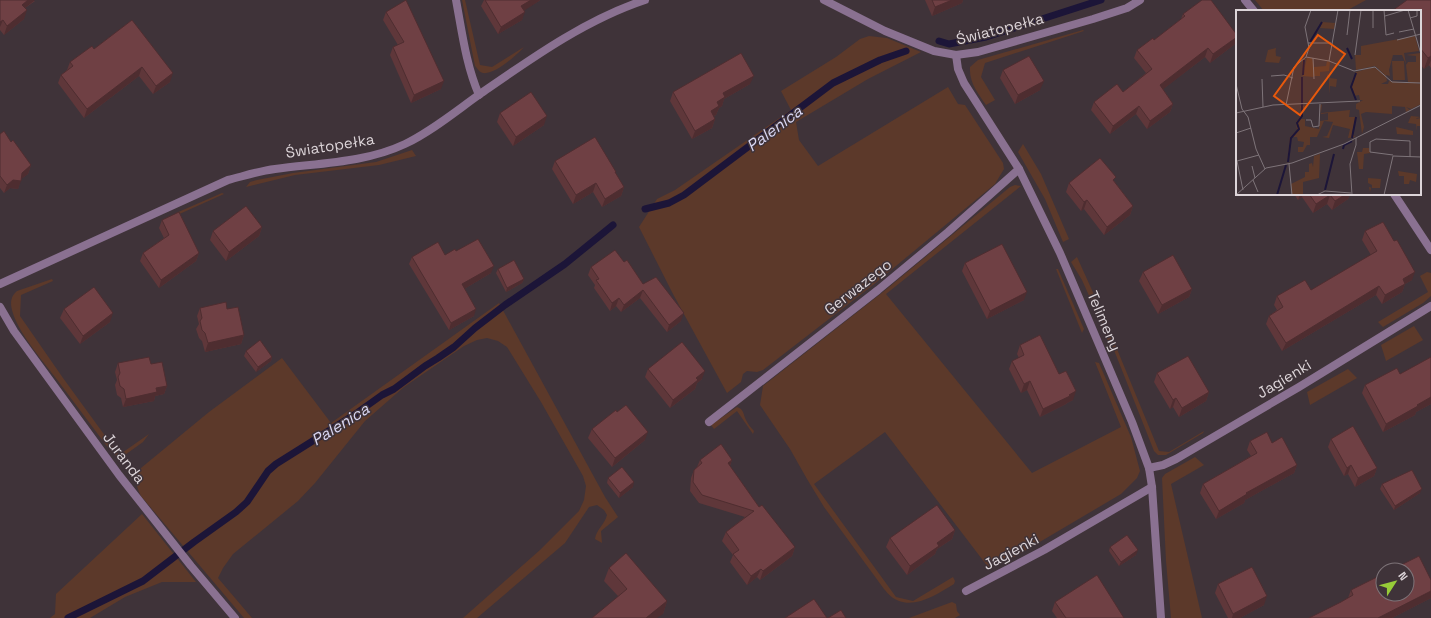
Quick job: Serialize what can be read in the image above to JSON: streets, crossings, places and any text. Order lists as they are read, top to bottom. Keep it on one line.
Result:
{"streets":{"street":["Światopełka","Gerwazego","Telimeny","Jagienki","Juranda"]},"crossings":[["Światopełka","Telimeny"],["Gerwazego","Telimeny"],["Telimeny","Jagienki"]],"water":["Palenica"],"north":"top right"}
